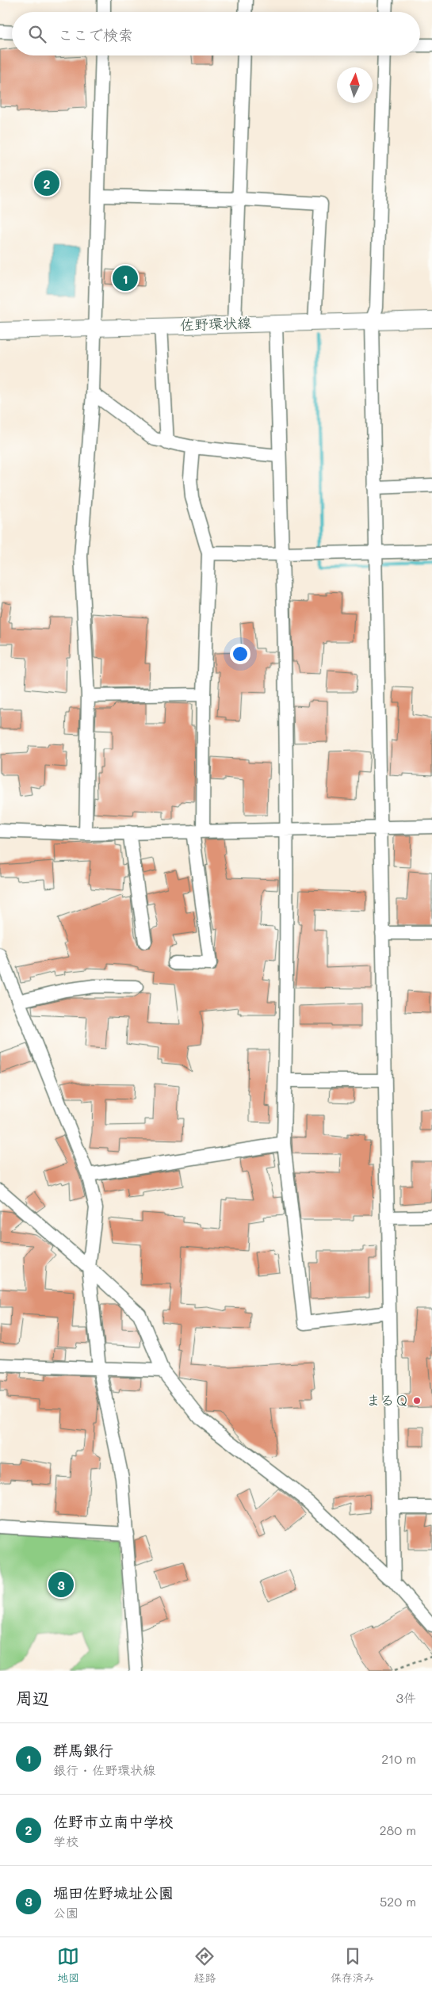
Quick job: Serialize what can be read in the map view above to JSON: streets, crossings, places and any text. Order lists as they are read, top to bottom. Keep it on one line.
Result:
{"streets":{"main road":["佐野環状線"]},"places":["まるＱ"],"north":"top","page":{"search":"ここで検索","pins":["2","1","3"],"heading":["周辺","3件"],"list":[{"mark":"1","name":"群馬銀行","note":"銀行 · 佐野環状線","value":"210 m"},{"mark":"2","name":"佐野市立南中学校","note":"学校","value":"280 m"},{"mark":"3","name":"堀田佐野城址公園","note":"公園","value":"520 m"}],"nav":["地図","経路","保存済み"]}}
